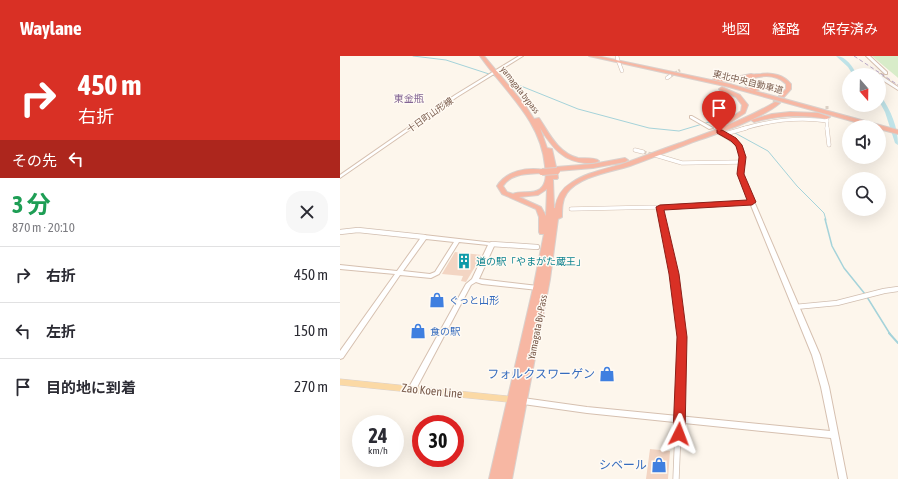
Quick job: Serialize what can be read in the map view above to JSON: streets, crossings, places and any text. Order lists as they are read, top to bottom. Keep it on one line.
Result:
{"streets":{"highway":["東北中央自動車道","yamagata bypass","Yamagata By-Pass"],"main road":["Zao Koen Line"],"street":["十日町山形線"]},"crossings":[["yamagata bypass","十日町山形線"],["yamagata bypass","Yamagata By-Pass"],["Yamagata By-Pass","Zao Koen Line"]],"districts":["東金瓶"],"places":{"building":["道の駅「やまがた蔵王」"],"shop":["ぐっと山形","食の駅","フォルクスワーゲン","シベール"]},"north":"bottom","page":{"header":"Waylane","nav":["地図","経路","保存済み"],"turn":["450 m","右折"],"then":"その先","heading":["3 分","870 m · 20:10"],"list":[{"name":"右折","value":"450 m"},{"name":"左折","value":"150 m"},{"name":"目的地に到着","value":"270 m"}],"speed":"24 km/h","limit":"30"}}
